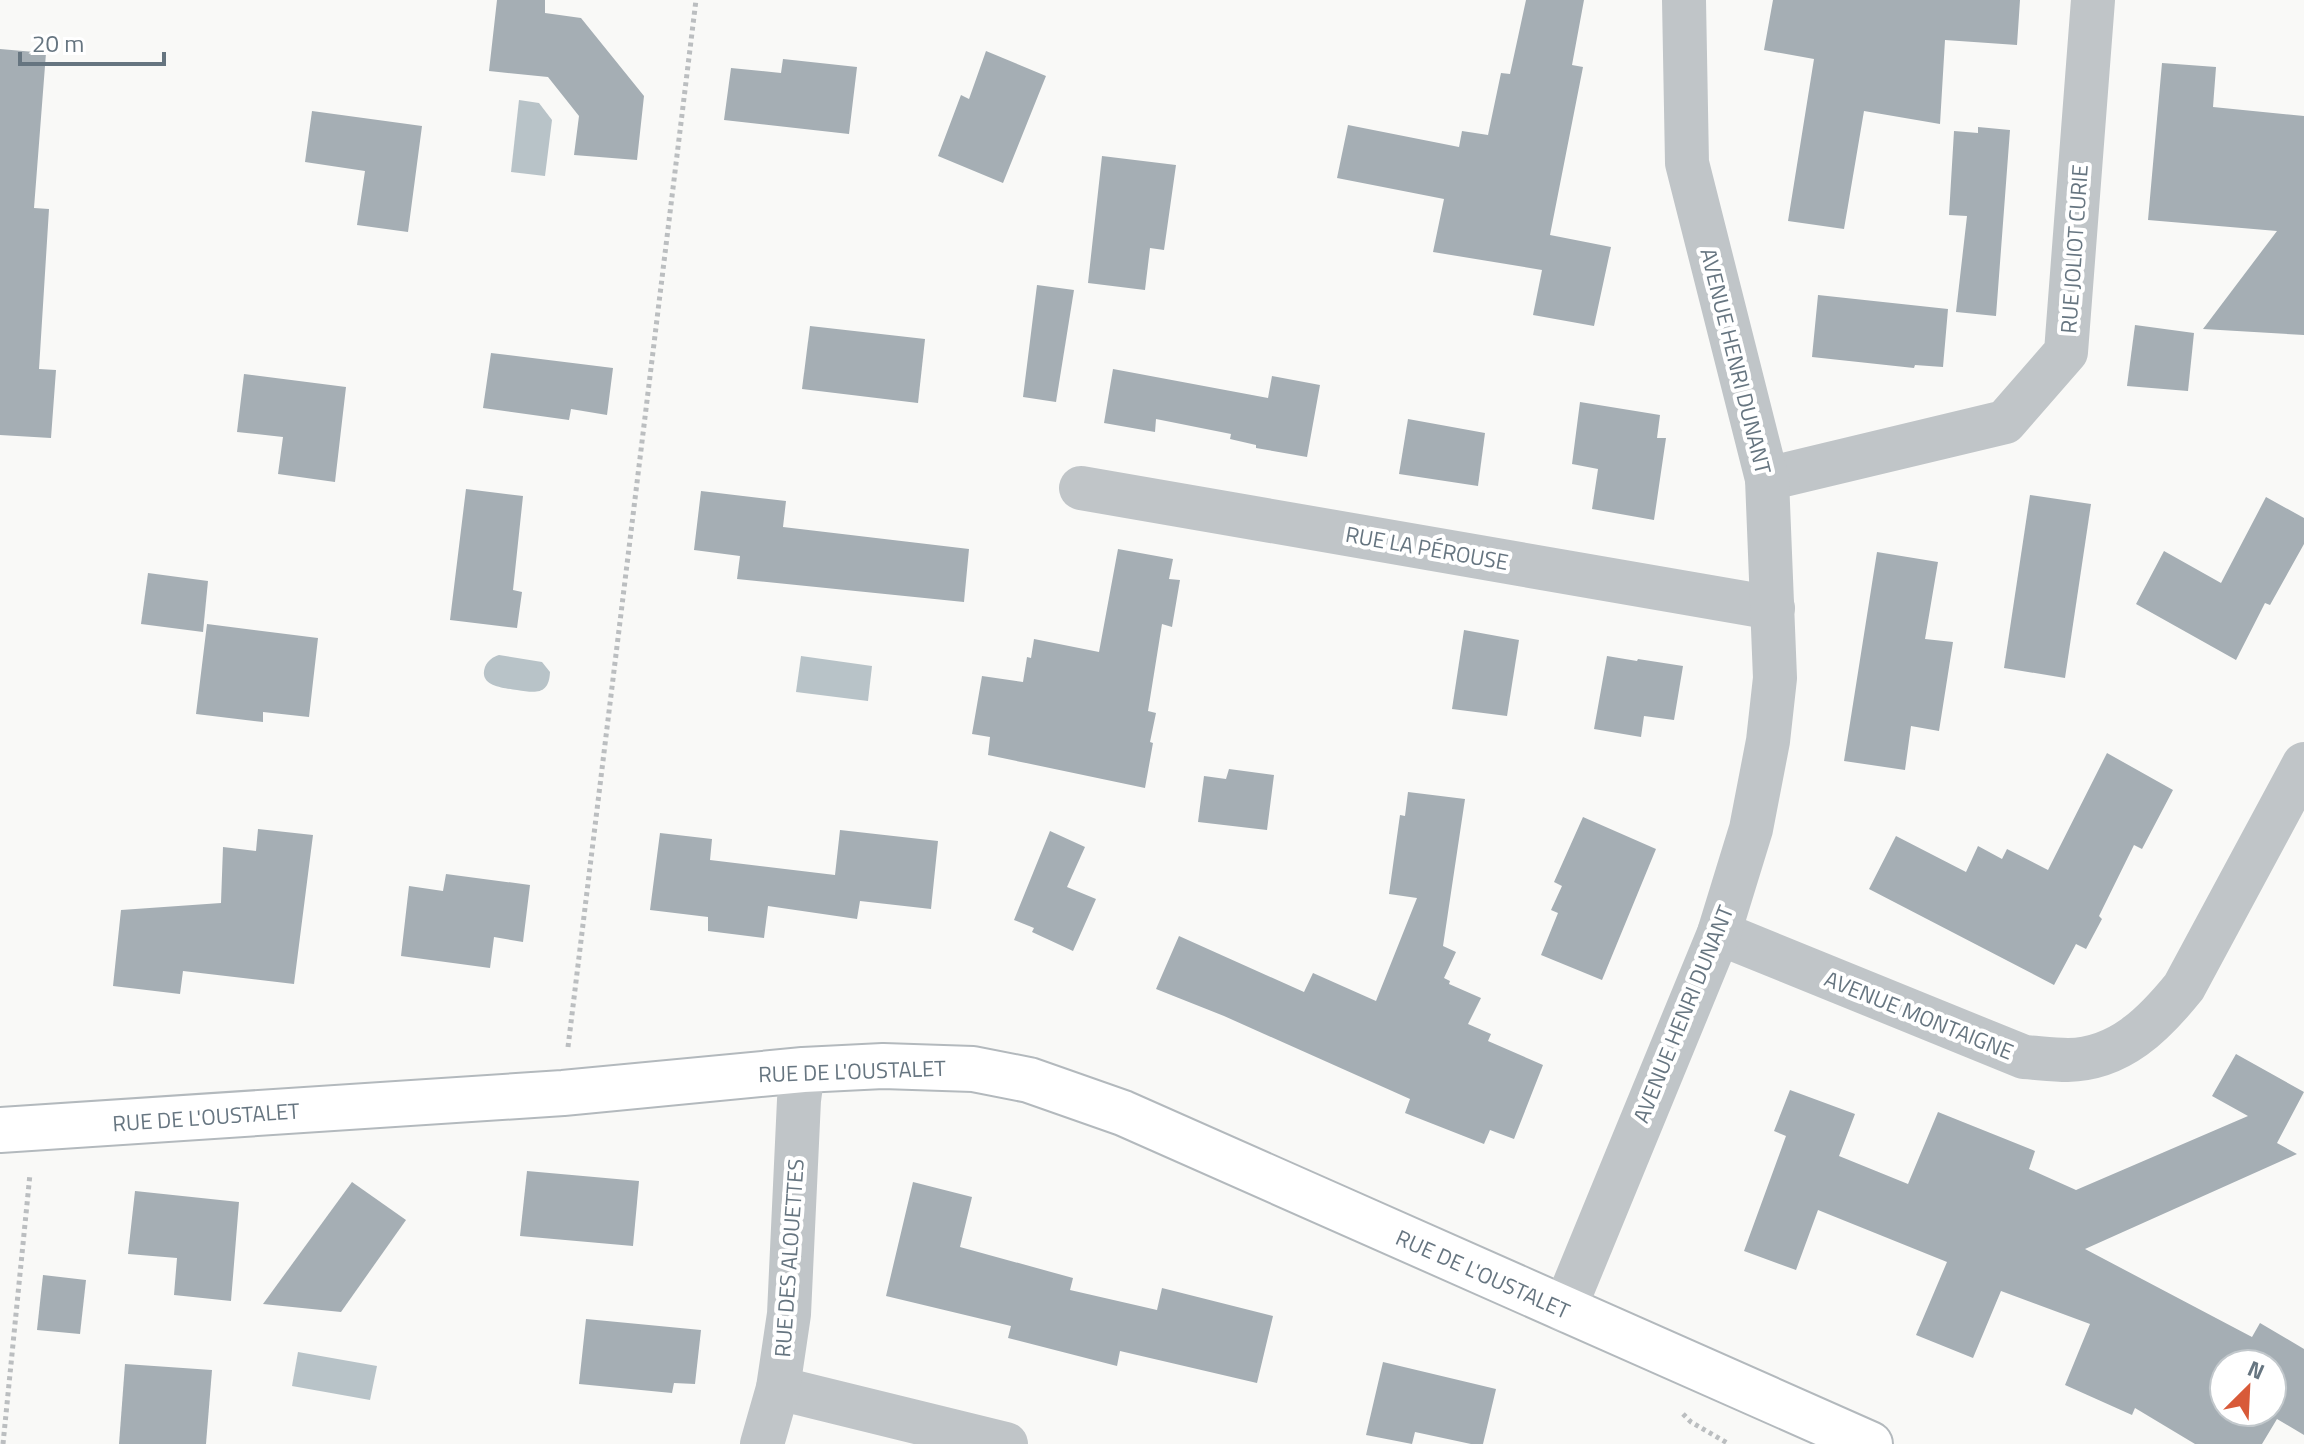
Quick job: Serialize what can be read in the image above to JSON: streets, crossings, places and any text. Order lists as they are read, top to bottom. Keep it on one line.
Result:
{"streets":{"street":["RUE JOLIOT CURIE","AVENUE HENRI DUNANT","RUE LA PÉROUSE","AVENUE MONTAIGNE","RUE DE L'OUSTALET","RUE DES ALOUETTES"]},"crossings":[["RUE JOLIOT CURIE","AVENUE HENRI DUNANT"],["AVENUE HENRI DUNANT","RUE LA PÉROUSE"],["AVENUE HENRI DUNANT","AVENUE MONTAIGNE"],["AVENUE HENRI DUNANT","RUE DE L'OUSTALET"],["RUE DE L'OUSTALET","RUE DES ALOUETTES"]],"scale_bar":"20 m","north":"top right"}
